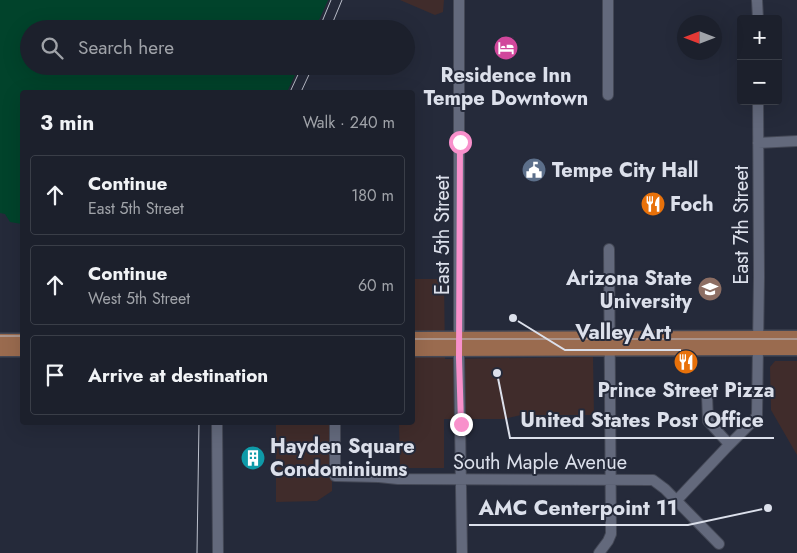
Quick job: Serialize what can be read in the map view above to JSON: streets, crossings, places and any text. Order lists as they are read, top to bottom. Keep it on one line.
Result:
{"streets":{"street":["East 7th Street","East 5th Street","South Maple Avenue"]},"crossings":[["East 7th Street","South Maple Avenue"],["East 5th Street","South Maple Avenue"]],"places":{"hotel":["Residence Inn Tempe Downtown"],"public building":["Tempe City Hall"],"restaurant":["Foch","Prince Street Pizza"],"school or university":["Arizona State University"],"other":["Valley Art","United States Post Office","AMC Centerpoint 11"],"building":["Hayden Square Condominiums"]},"north":"left","page":{"map_buttons":["+","−"],"search":"Search here","heading":["3 min","Walk · 240 m"],"list":[["Continue","East 5th Street","180 m"],["Continue","West 5th Street","60 m"],"Arrive at destination"]}}
